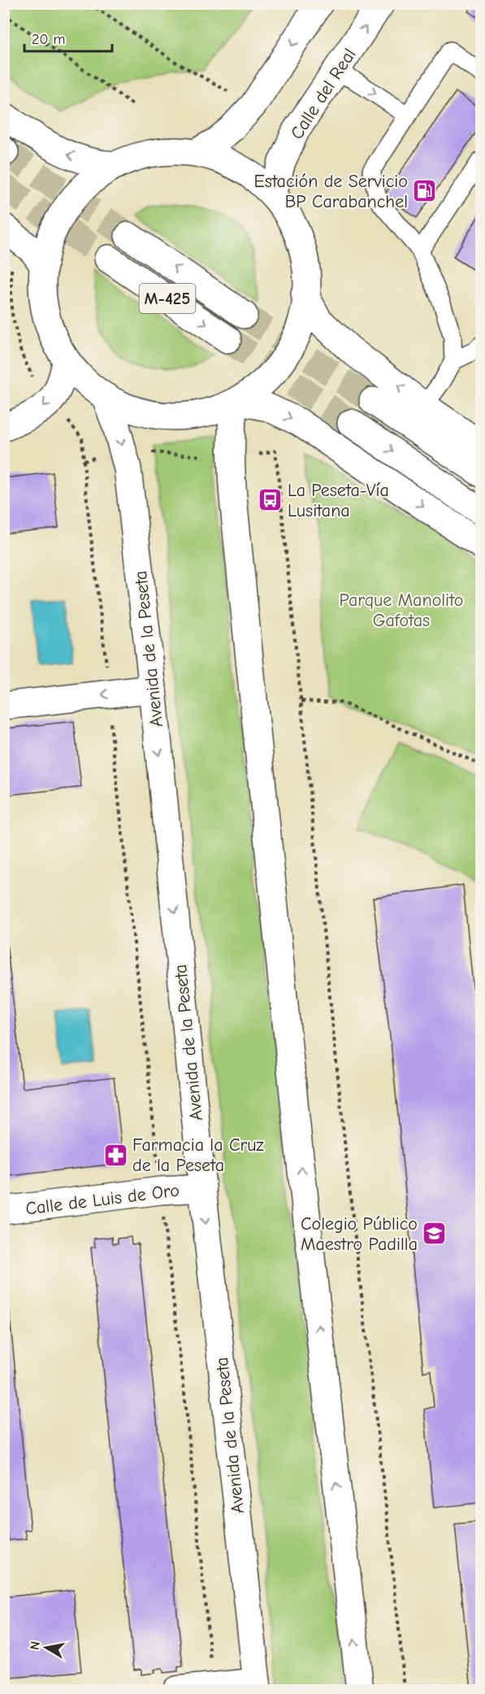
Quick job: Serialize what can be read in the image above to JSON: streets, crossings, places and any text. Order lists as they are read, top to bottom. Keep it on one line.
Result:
{"streets":{"street":["Calle del Real","M-425","Avenida de la Peseta","Calle de Luis de Oro"]},"crossings":[["Avenida de la Peseta","Calle de Luis de Oro"]],"parks":["Parque Manolito Gafotas"],"places":{"fuel station":["Estación de Servicio BP Carabanchel"],"bus stop":["La Peseta-Vía Lusitana"],"pharmacy":["Farmacia la Cruz de la Peseta"],"school or university":["Colegio Público Maestro Padilla"]},"scale_bar":"20 m","north":"left"}
